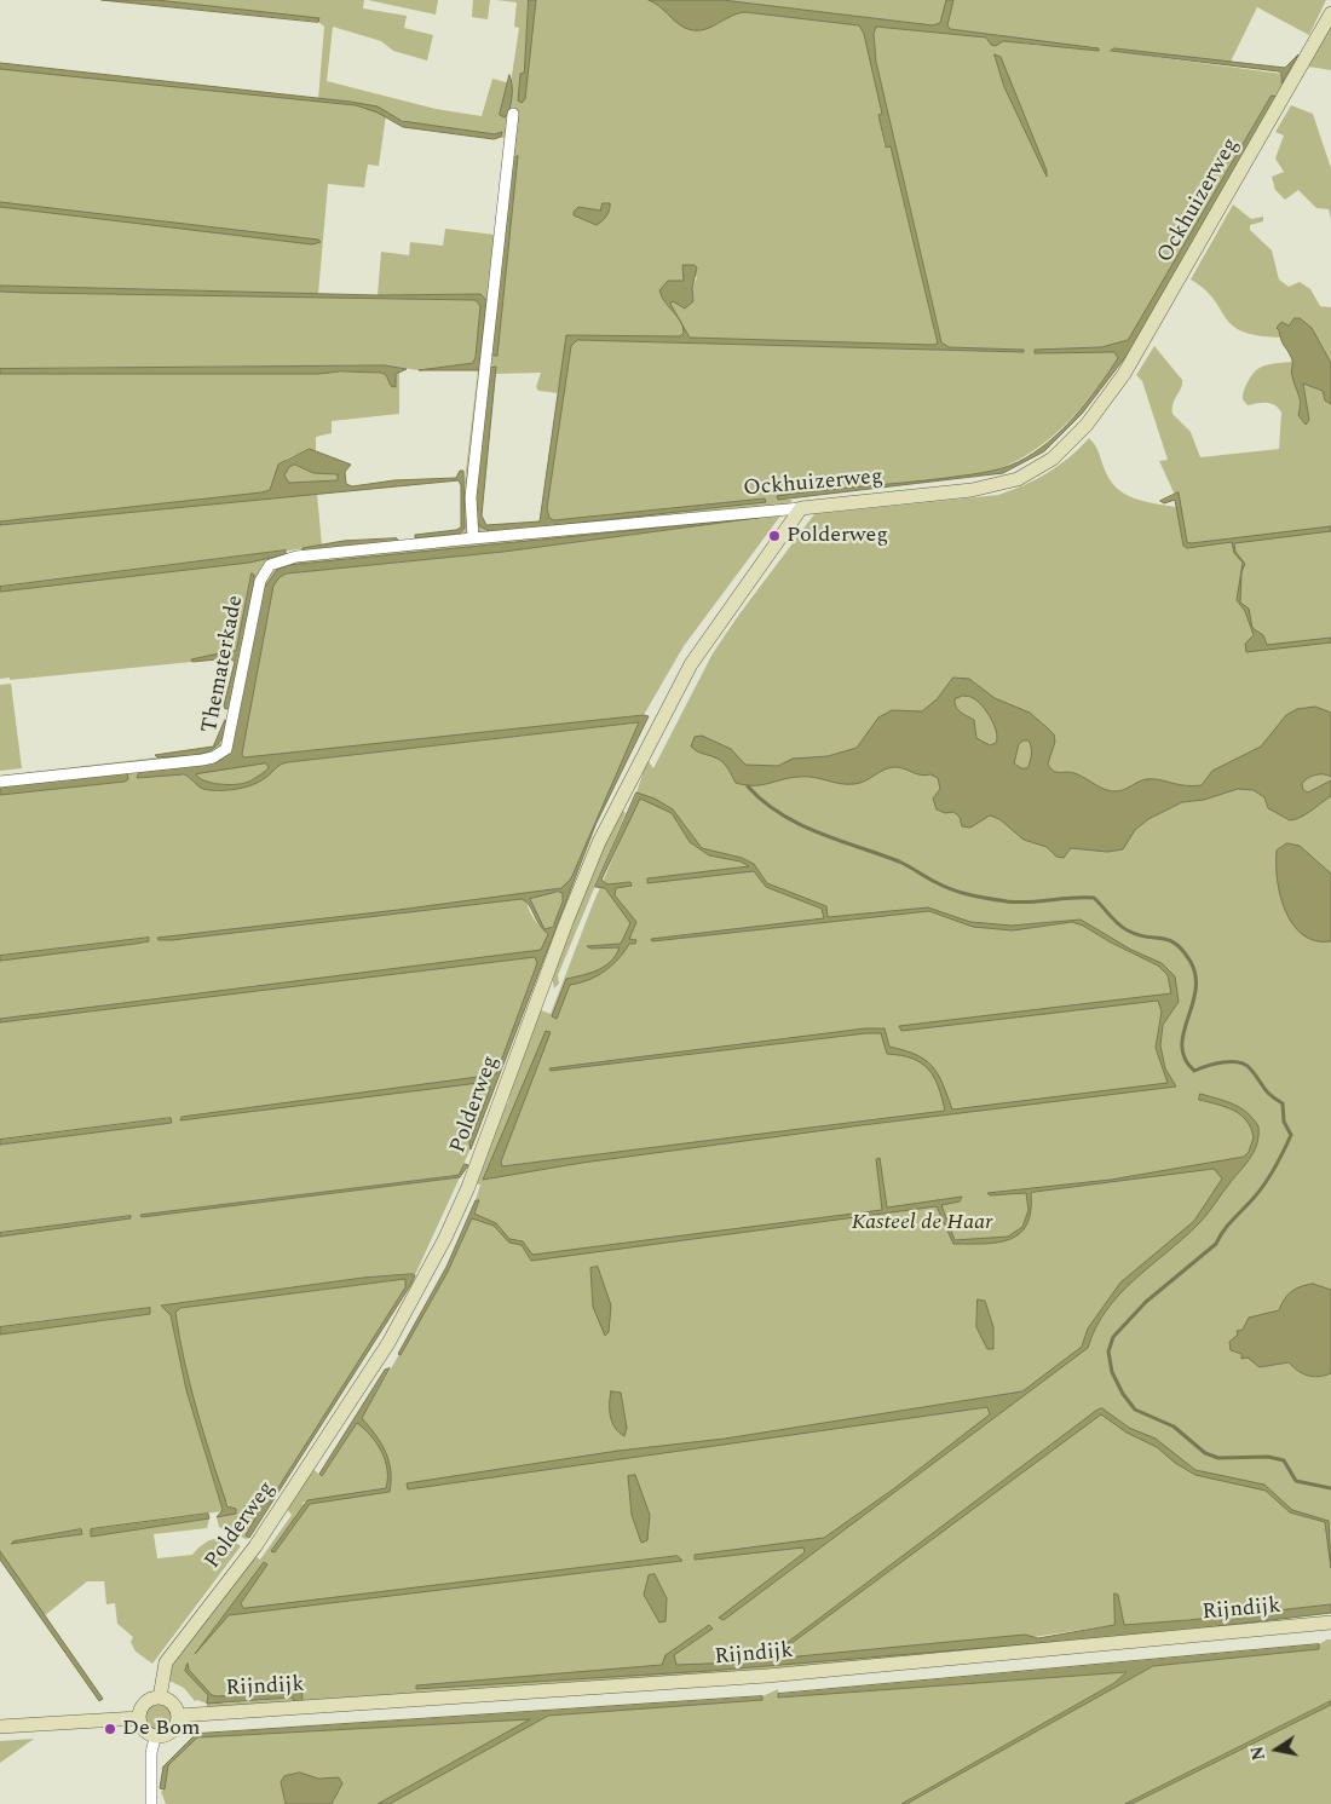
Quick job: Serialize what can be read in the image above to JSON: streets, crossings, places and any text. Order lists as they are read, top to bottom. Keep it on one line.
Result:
{"streets":{"street":["Ockhuizerweg","Thematerkade","Polderweg","Rijndijk"]},"crossings":[["Ockhuizerweg","Thematerkade"],["Ockhuizerweg","Polderweg"],["Polderweg","Rijndijk"]],"parks":["Kasteel de Haar"],"places":["Polderweg","De Bom"],"north":"left"}
